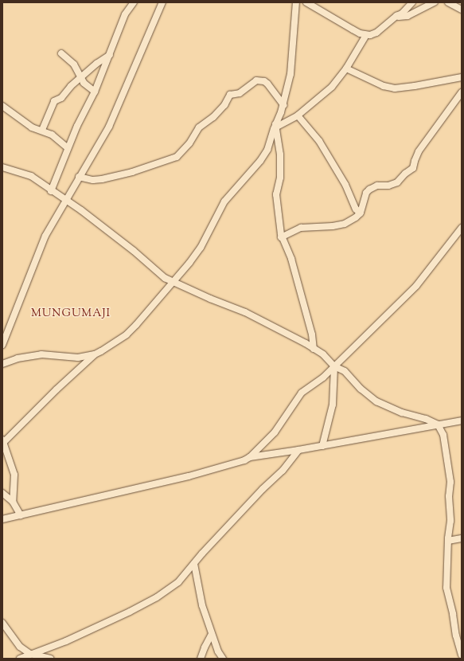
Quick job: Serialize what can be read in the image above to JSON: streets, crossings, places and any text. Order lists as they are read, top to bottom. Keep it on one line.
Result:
{"districts":["MUNGUMAJI"]}
